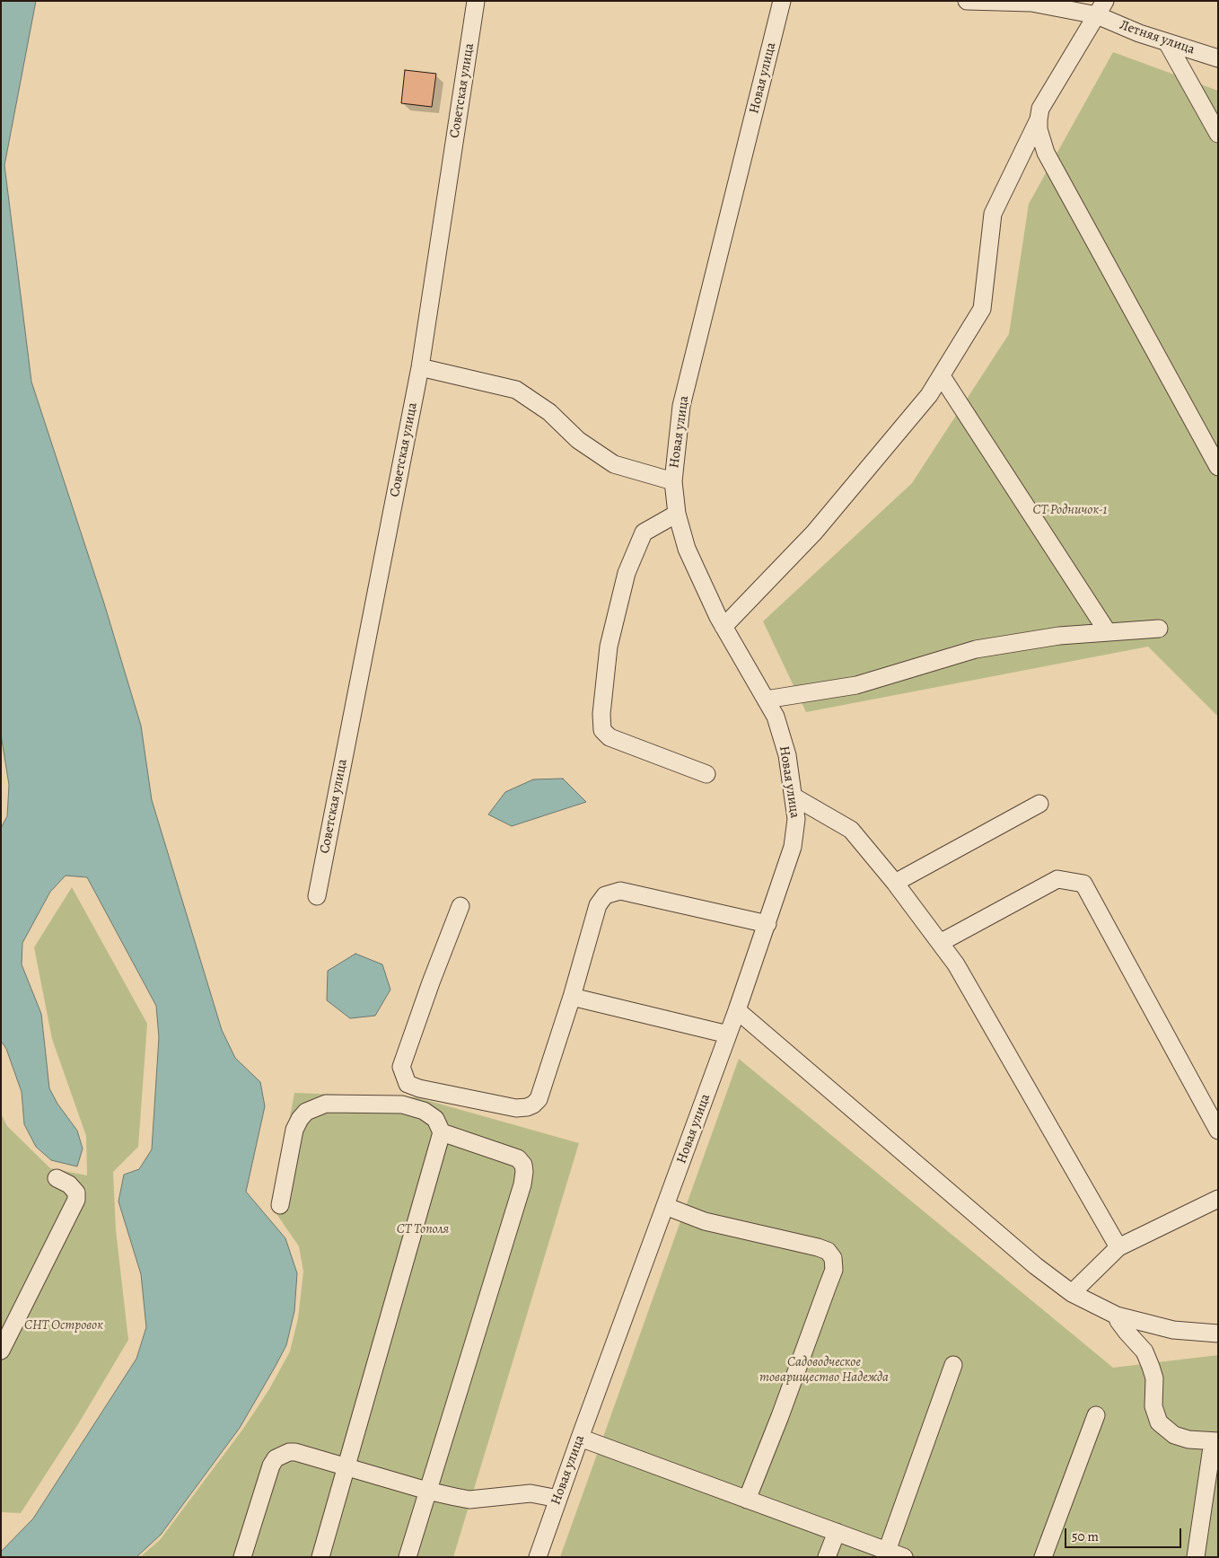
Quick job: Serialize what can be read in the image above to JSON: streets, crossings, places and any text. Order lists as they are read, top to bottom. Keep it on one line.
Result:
{"streets":{"street":["Летняя улица","Новая улица","Советская улица"]},"parks":["СТ Родничок-1","СТ Тополя","СНТ Островок","Садоводческое товарищество Надежда"],"scale_bar":"50 m"}
